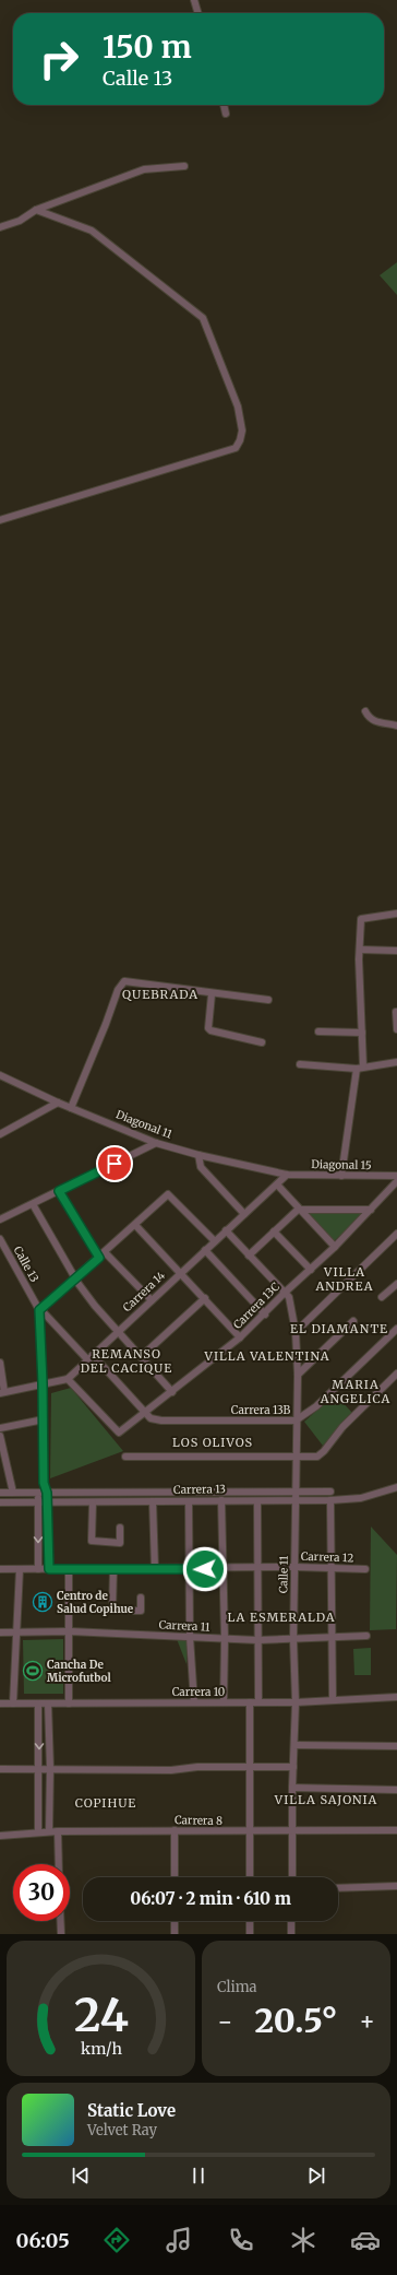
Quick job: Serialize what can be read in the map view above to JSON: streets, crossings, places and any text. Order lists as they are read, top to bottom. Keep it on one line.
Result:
{"streets":{"street":["Diagonal 11","Diagonal 15","Calle 13","Carrera 14","Carrera 13C","Carrera 13B","Carrera 13","Carrera 12","Calle 11","Carrera 11","Carrera 10","Carrera 8"]},"crossings":[["Diagonal 11","Diagonal 15"],["Diagonal 11","Carrera 14"],["Diagonal 15","Carrera 14"],["Calle 13","Carrera 13B"],["Calle 13","Carrera 13"],["Calle 13","Carrera 12"],["Carrera 14","Carrera 13C"],["Carrera 14","Carrera 13B"],["Carrera 13C","Carrera 13B"],["Carrera 13C","Calle 11"],["Carrera 13B","Calle 11"],["Carrera 13","Calle 11"],["Carrera 12","Calle 11"],["Calle 11","Carrera 11"],["Calle 11","Carrera 10"],["Calle 11","Carrera 8"]],"districts":["QUEBRADA","VILLA ANDREA","EL DIAMANTE","REMANSO DEL CACIQUE","VILLA VALENTINA","MARIA ANGELICA","LOS OLIVOS","LA ESMERALDA","VILLA SAJONIA","COPIHUE"],"places":{"building":["Centro de Salud Copihue"],"sports":["Cancha De Microfutbol"]},"page":{"turn":["150 m","Calle 13"],"limit":"30","trip":"06:07 · 2 min · 610 m","tile":"Clima","heat":["−","20.5°","+"],"song":["Static Love","Velvet Ray"],"tabs":"06:05","gauge":["24","km/h"]}}
